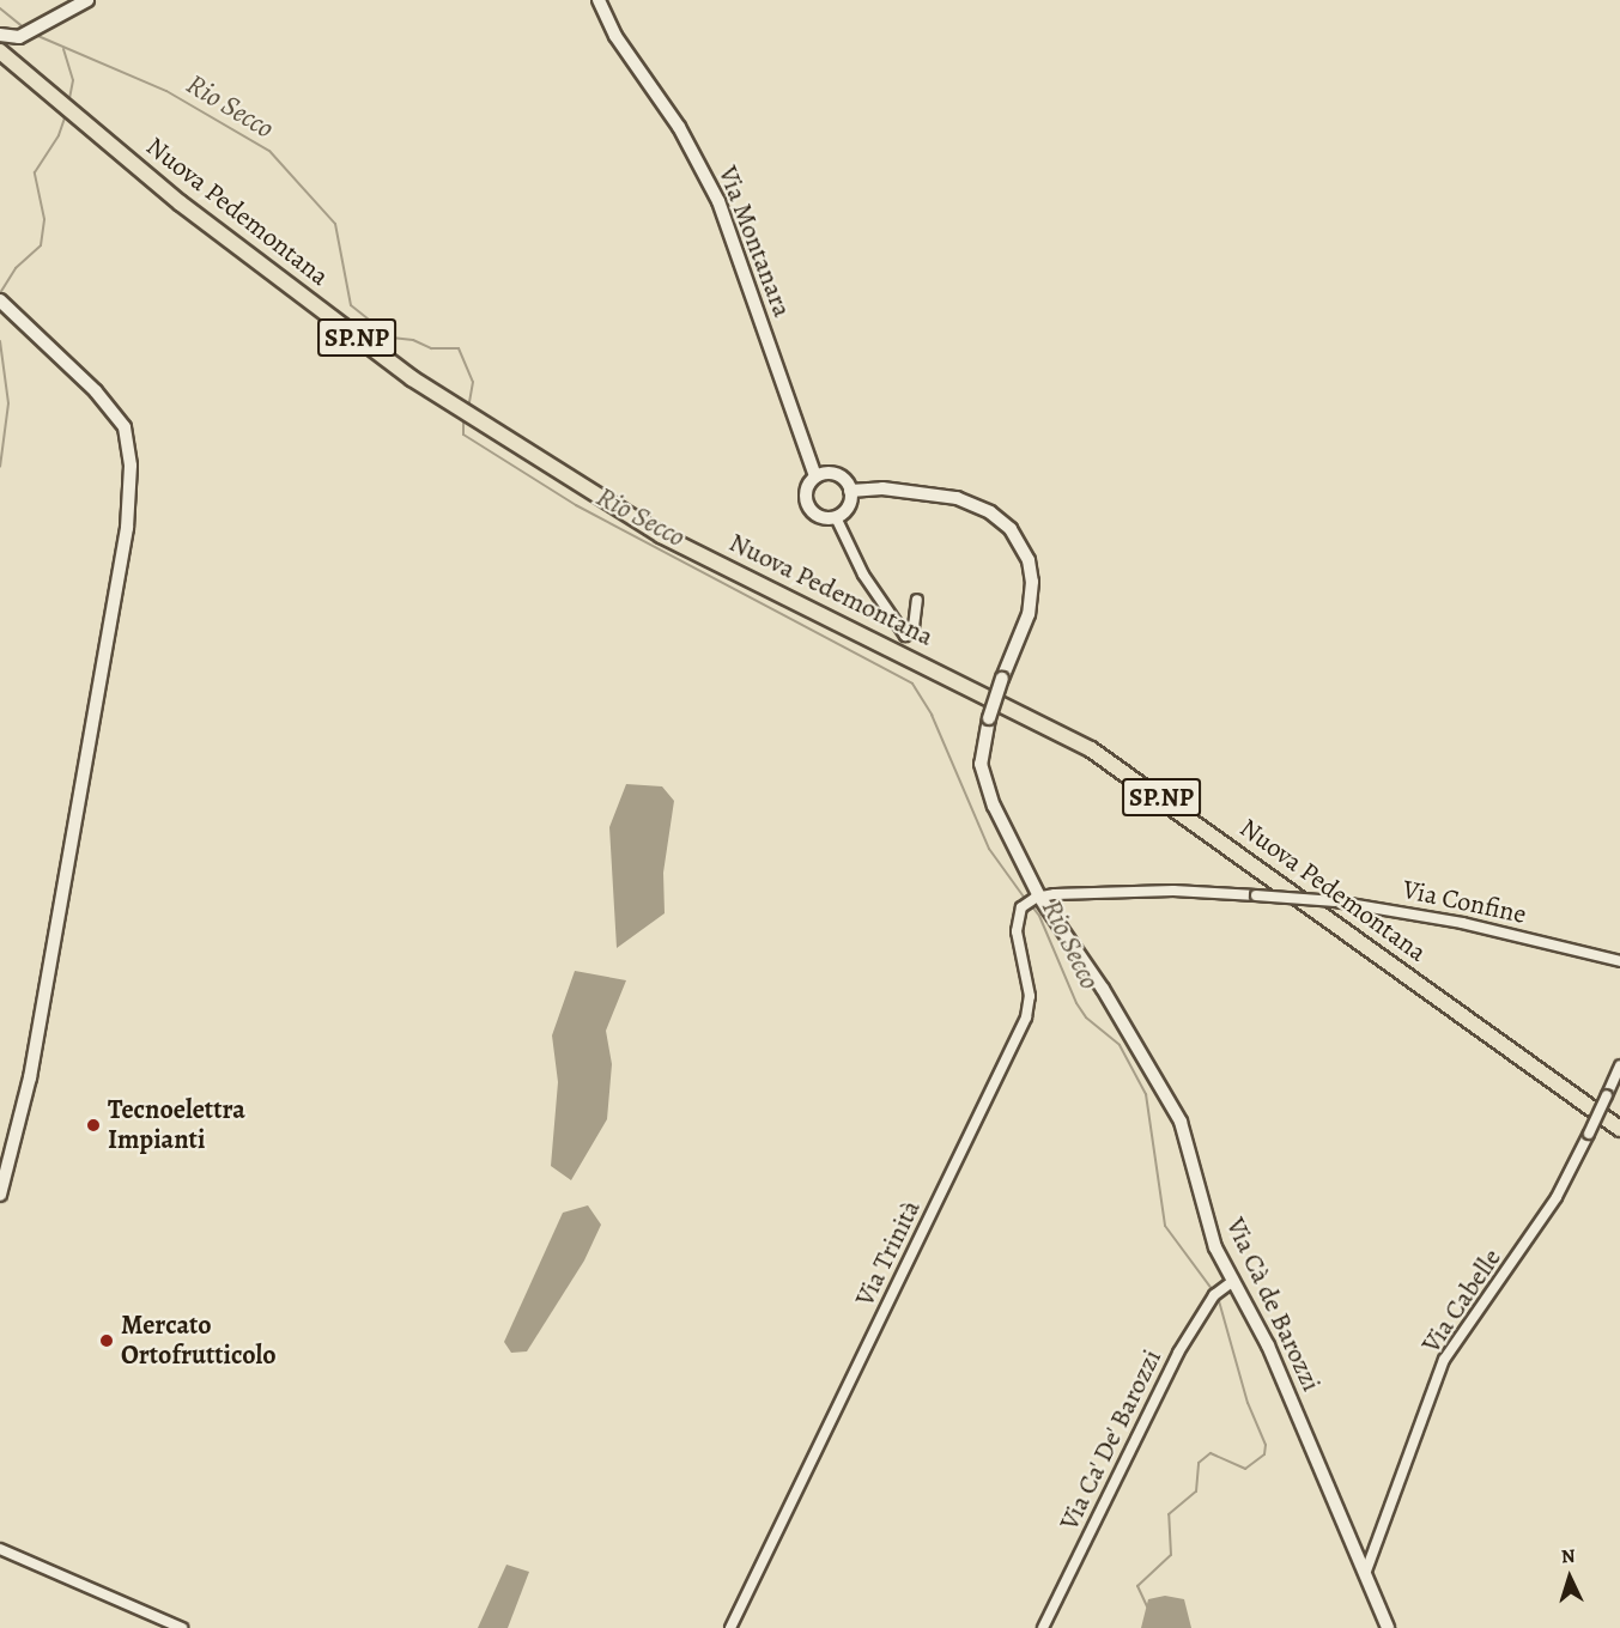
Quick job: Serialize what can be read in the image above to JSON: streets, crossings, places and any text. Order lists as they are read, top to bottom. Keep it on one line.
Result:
{"streets":{"main road":["Nuova Pedemontana","SP.NP"],"street":["Via Montanara","Via Confine","Via Trinità","Via Cabelle","Via Cà de Barozzi","Via Ca' De' Barozzi"]},"crossings":[["Via Confine","Via Trinità"],["Via Confine","Via Cà de Barozzi"],["Via Trinità","Via Cà de Barozzi"],["Via Cabelle","Via Cà de Barozzi"],["Via Cà de Barozzi","Via Ca' De' Barozzi"]],"water":["Rio Secco"],"places":["Tecnoelettra Impianti","Mercato Ortofrutticolo"],"north":"top"}
